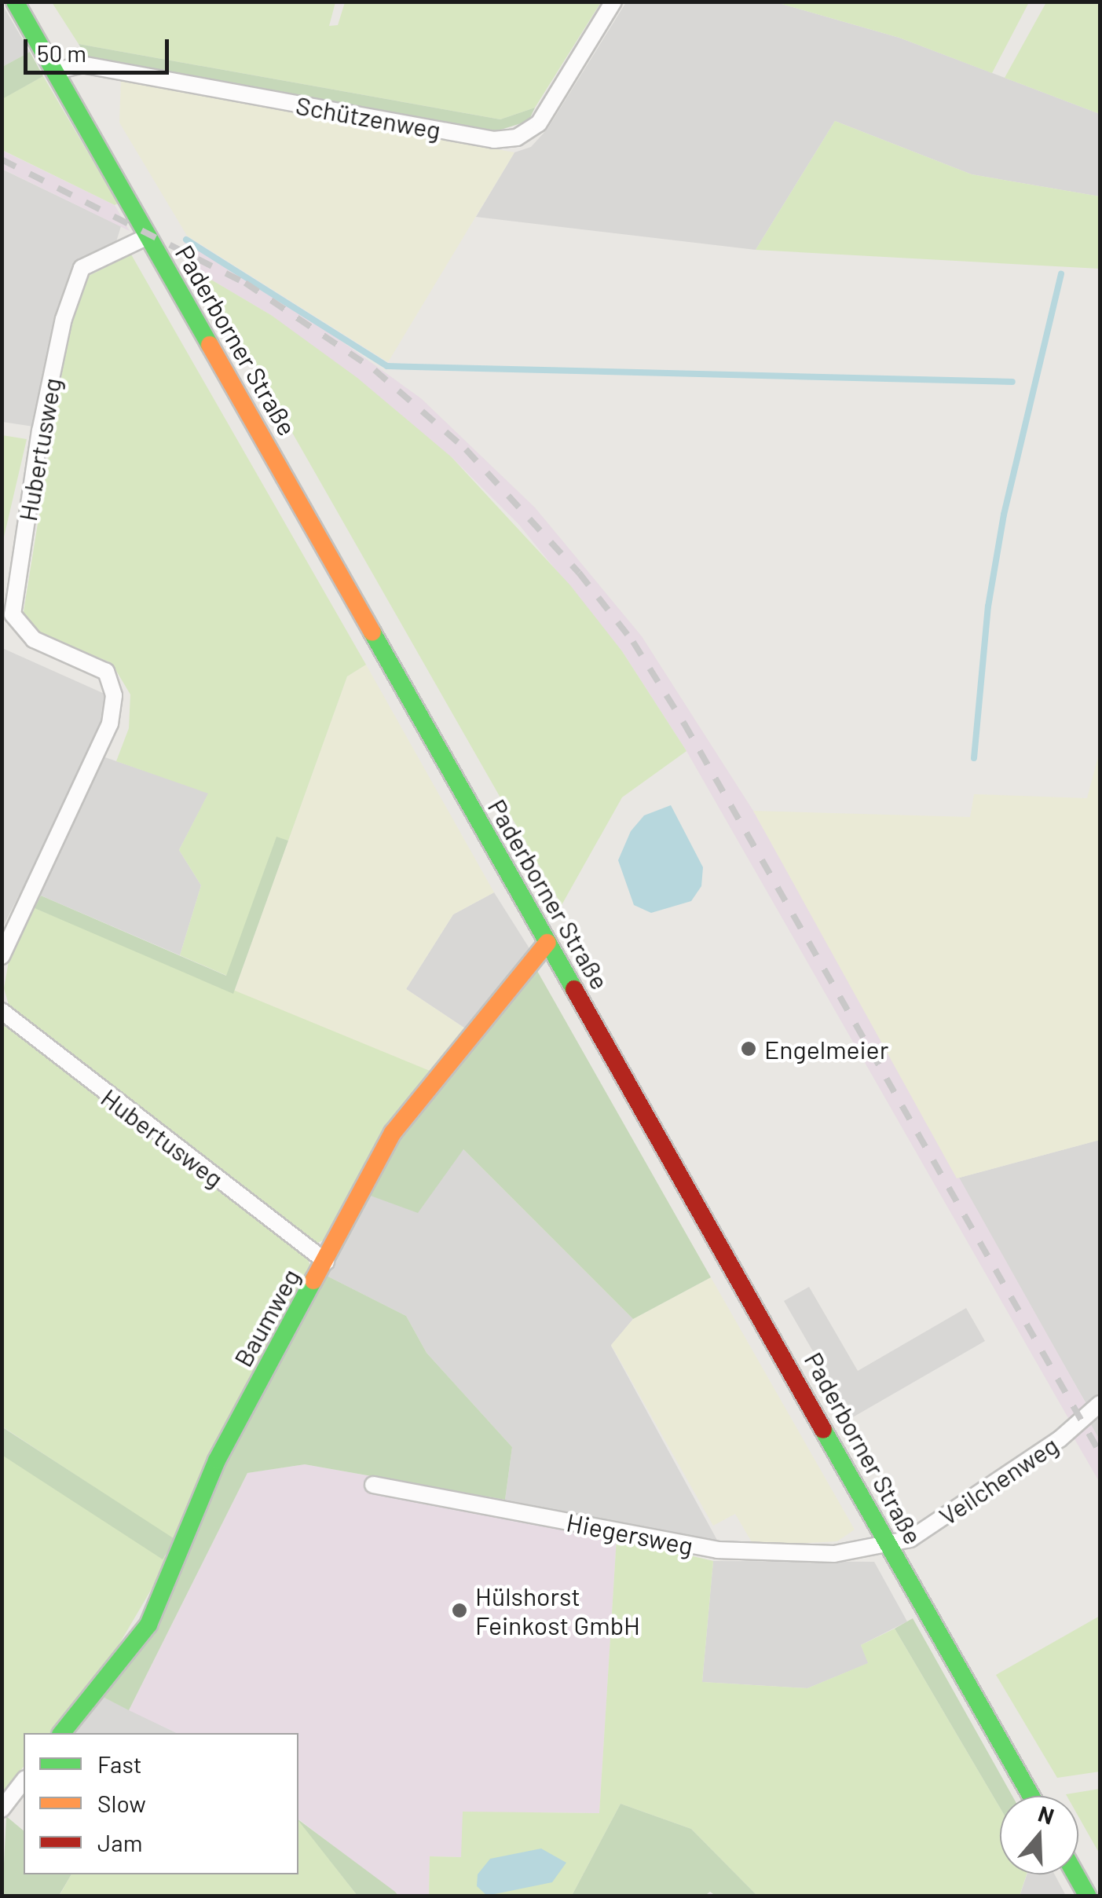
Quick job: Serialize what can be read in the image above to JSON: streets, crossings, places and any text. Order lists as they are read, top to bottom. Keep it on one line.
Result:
{"streets":{"main road":["Paderborner Straße","Baumweg"],"street":["Schützenweg","Hubertusweg","Veilchenweg","Hiegersweg"]},"crossings":[["Schützenweg","Paderborner Straße"],["Paderborner Straße","Hubertusweg"],["Paderborner Straße","Baumweg"],["Paderborner Straße","Veilchenweg"],["Paderborner Straße","Hiegersweg"],["Hubertusweg","Baumweg"],["Veilchenweg","Hiegersweg"]],"places":["Engelmeier","Hülshorst Feinkost GmbH"],"legend":["Fast","Slow","Jam"],"scale_bar":"50 m","north":"top"}
